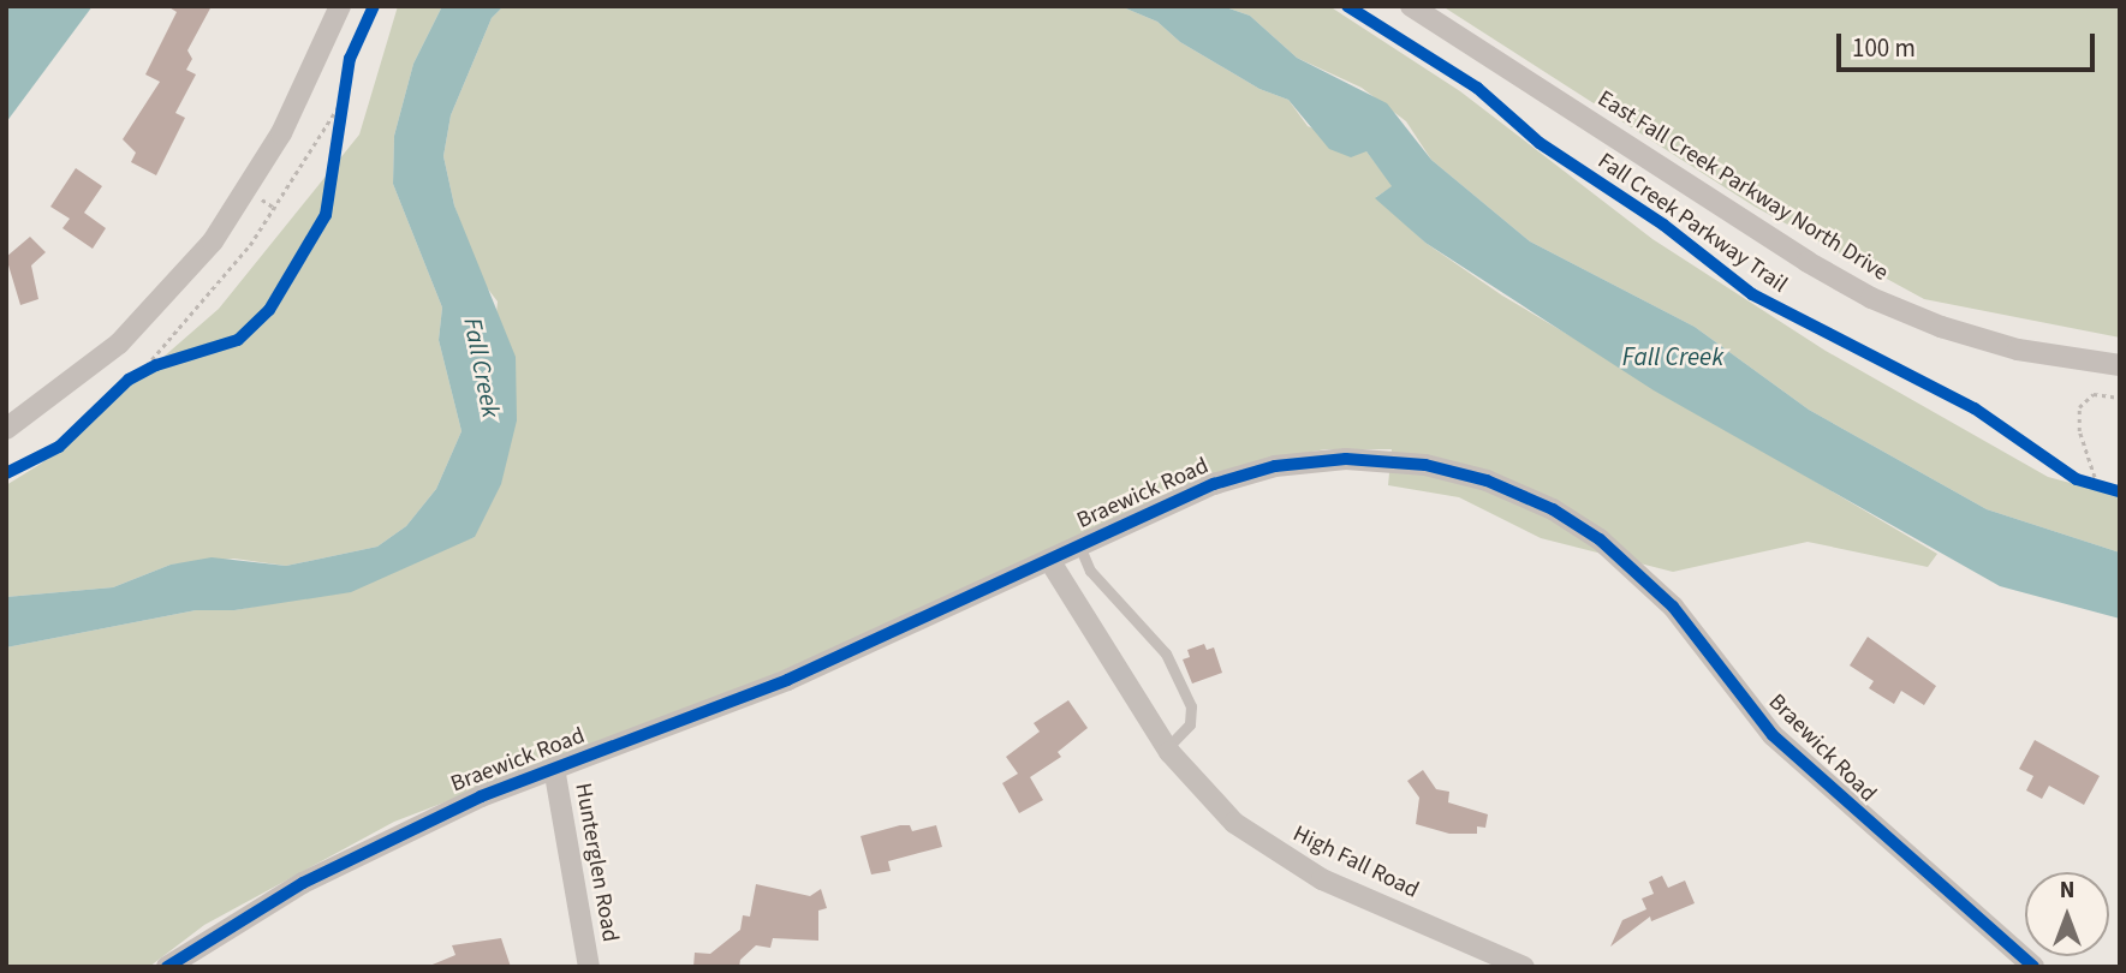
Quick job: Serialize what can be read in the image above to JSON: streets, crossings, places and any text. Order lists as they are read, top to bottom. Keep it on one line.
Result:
{"streets":{"street":["East Fall Creek Parkway North Drive","Braewick Road","Hunterglen Road","High Fall Road"],"cycle path":["Fall Creek Parkway Trail"]},"crossings":[["Braewick Road","Hunterglen Road"],["Braewick Road","High Fall Road"]],"water":["Fall Creek"],"scale_bar":"100 m","north":"top"}
